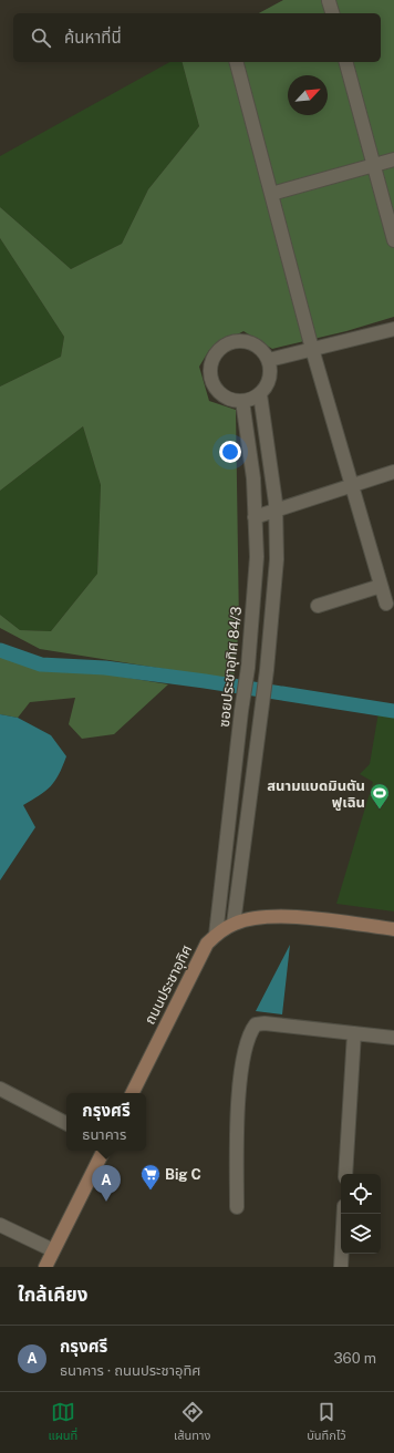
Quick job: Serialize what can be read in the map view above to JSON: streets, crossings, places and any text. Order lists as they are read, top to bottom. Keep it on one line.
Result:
{"streets":{"main road":["ถนนประชาอุทิศ"],"street":["ซอยประชาอุทิศ 84/3"]},"crossings":[["ซอยประชาอุทิศ 84/3","ถนนประชาอุทิศ"]],"places":{"sports":["สนามแบดมินตัน ฟูเฉิน"],"supermarket":["Big C"]},"north":"top right","page":{"search":"ค้นหาที่นี่","popup":["กรุงศรี","ธนาคาร"],"pins":"A","heading":"ใกล้เคียง","list":[{"mark":"A","name":"กรุงศรี","note":"ธนาคาร · ถนนประชาอุทิศ","value":"360 m"}],"nav":["แผนที่","เส้นทาง","บันทึกไว้"]}}
